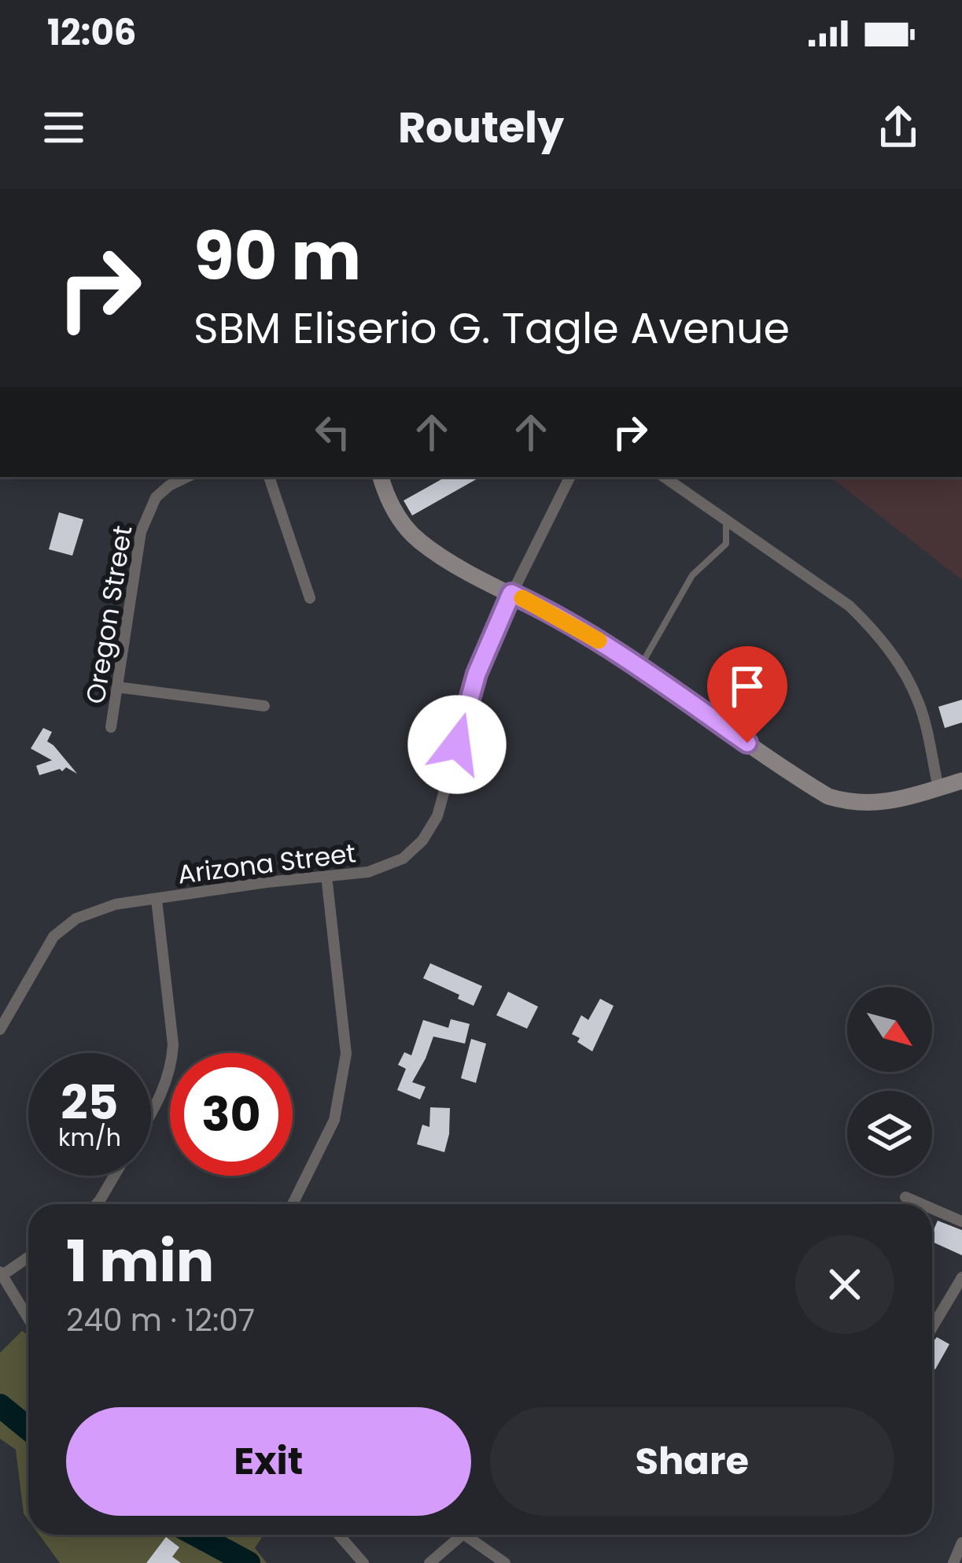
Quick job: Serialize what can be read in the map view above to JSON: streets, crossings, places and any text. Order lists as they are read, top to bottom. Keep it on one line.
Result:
{"streets":{"street":["Oregon Street","Arizona Street"]},"north":"bottom right","page":{"status":"12:06","header":"Routely","turn":["90 m","SBM Eliserio G. Tagle Avenue"],"speed":"25 km/h","limit":"30","heading":["1 min","240 m · 12:07"],"buttons":["Exit","Share"]}}
